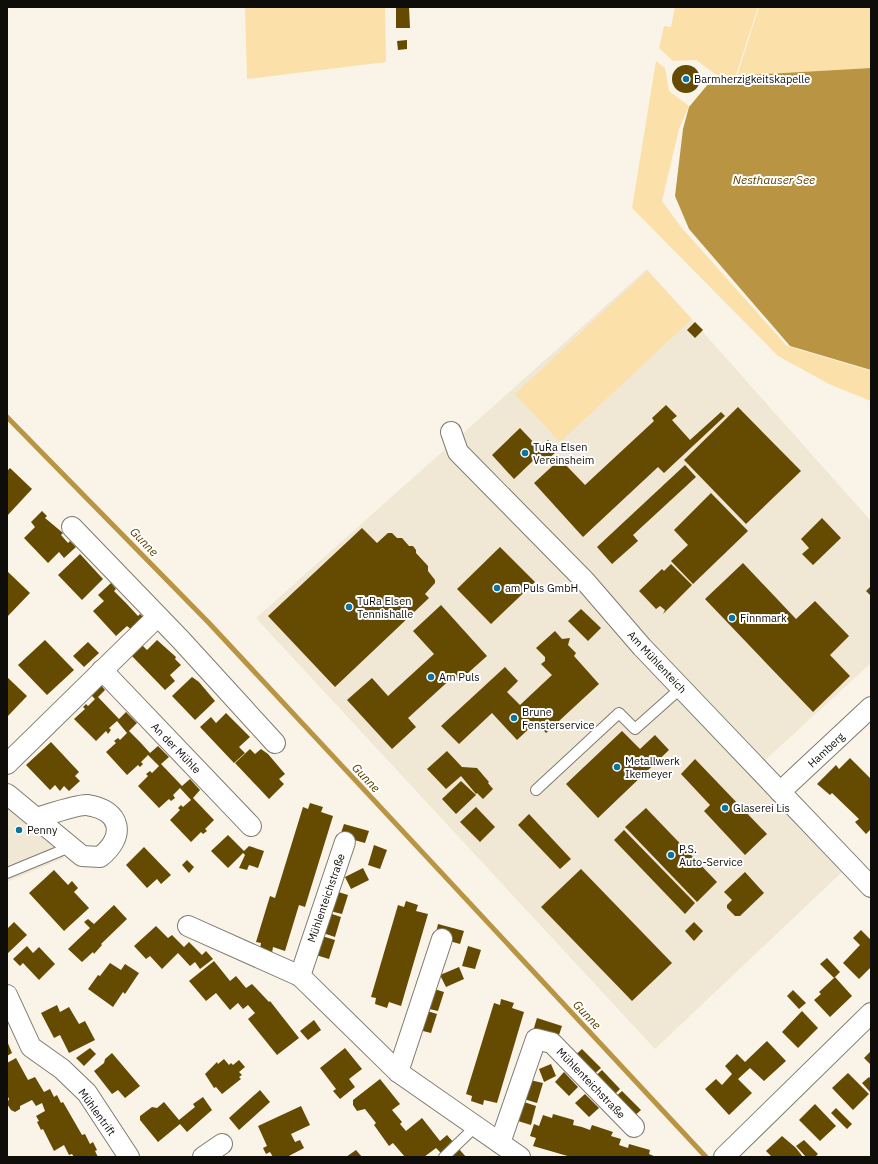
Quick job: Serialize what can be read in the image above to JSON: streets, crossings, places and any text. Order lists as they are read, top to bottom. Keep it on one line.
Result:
{"streets":{"street":["Am Mühlenteich","An der Mühle","Hamberg","Mühlenteichstraße","Mühlentrift"]},"crossings":[["Am Mühlenteich","Hamberg"]],"water":["Nesthauser See","Gunne"],"places":["Barmherzigkeitskapelle","TuRa Elsen Vereinsheim","am Puls GmbH","TuRa Elsen Tennishalle","Finnmark","Am Puls","Brune Fensterservice","Metallwerk Ikemeyer","Glaserei Lis","Penny","P.S. Auto-Service"]}
